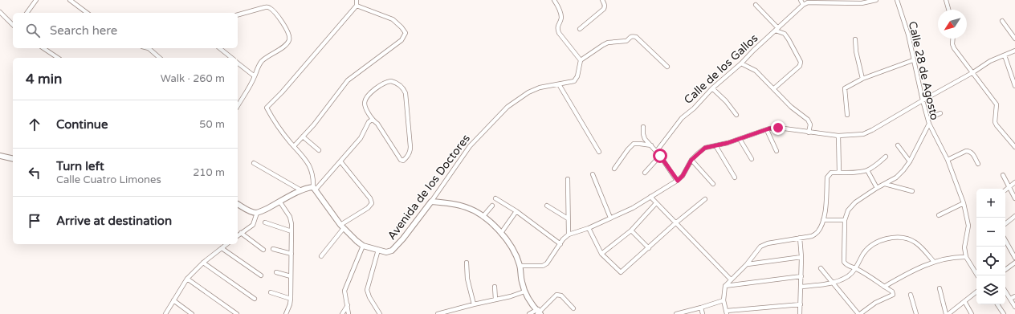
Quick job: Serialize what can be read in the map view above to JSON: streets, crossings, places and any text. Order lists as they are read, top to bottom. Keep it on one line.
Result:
{"streets":{"main road":["Avenida de los Doctores"],"street":["Calle de los Gallos","Calle 28 de Agosto"]},"north":"bottom left","page":{"search":"Search here","heading":["4 min","Walk · 260 m"],"list":[["Continue","50 m"],["Turn left","Calle Cuatro Limones","210 m"],"Arrive at destination"],"map_buttons":["+","−"]}}
